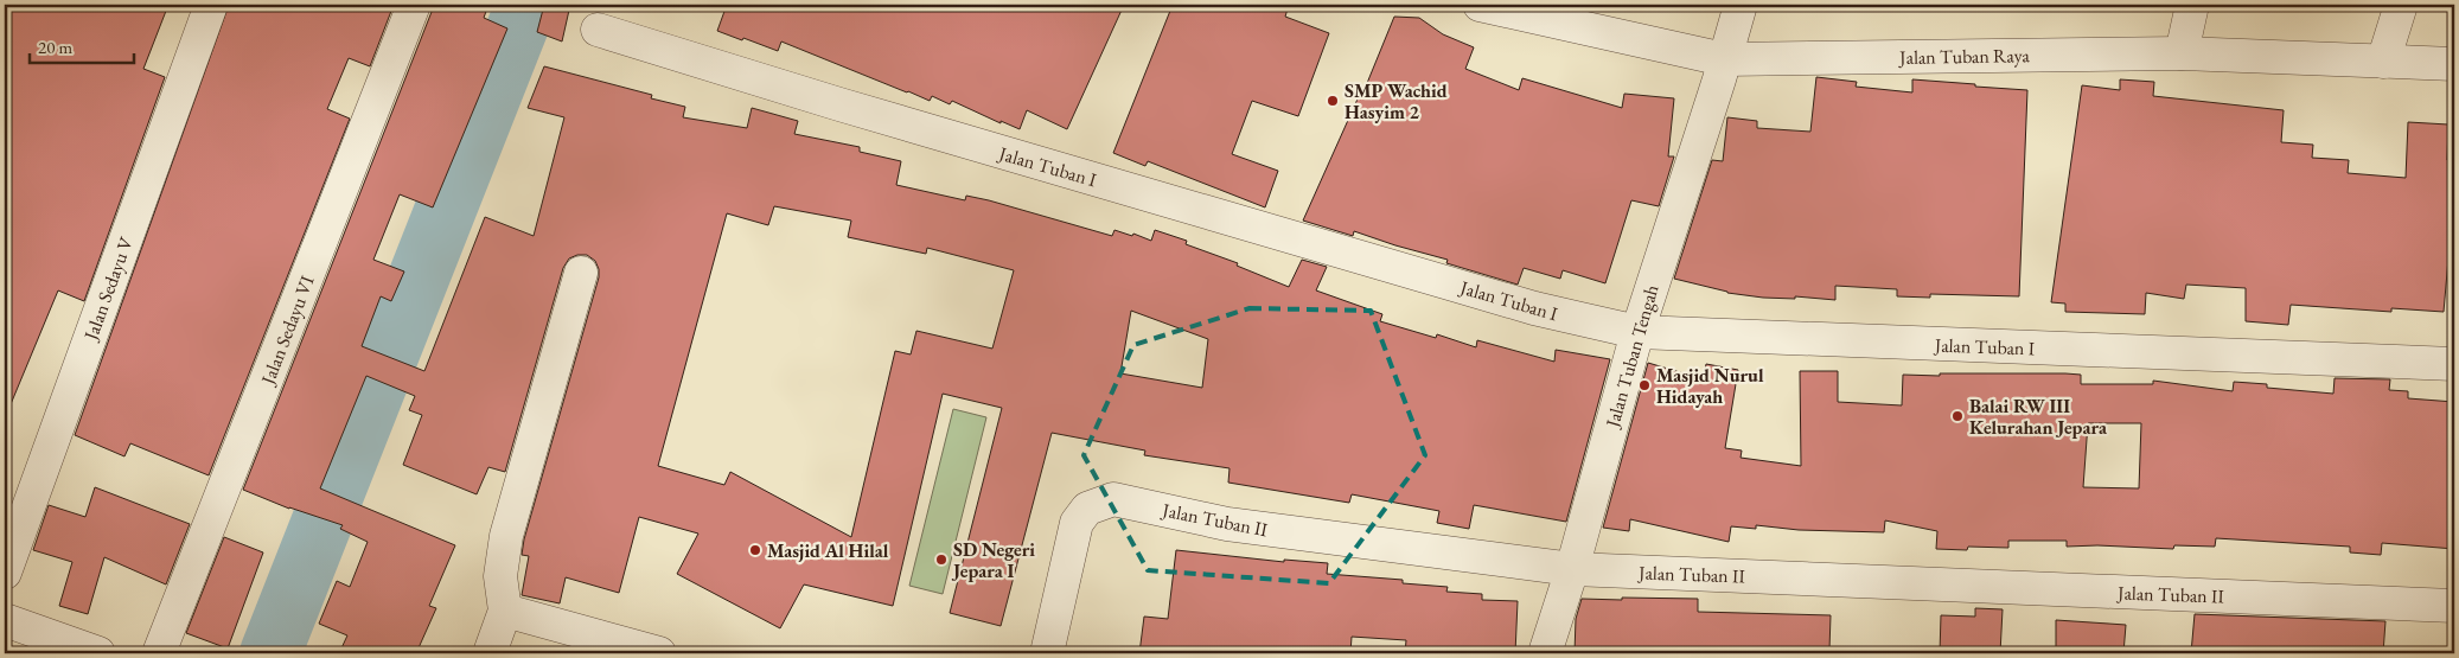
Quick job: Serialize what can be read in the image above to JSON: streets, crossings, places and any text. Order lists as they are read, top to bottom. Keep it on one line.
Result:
{"streets":{"street":["Jalan Tuban Raya","Jalan Tuban I","Jalan Sedayu V","Jalan Sedayu VI","Jalan Tuban Tengah","Jalan Tuban II"]},"crossings":[["Jalan Tuban Raya","Jalan Tuban Tengah"],["Jalan Tuban I","Jalan Tuban Tengah"],["Jalan Tuban Tengah","Jalan Tuban II"]],"places":["SMP Wachid Hasyim 2","Masjid Nurul Hidayah","Balai RW III Kelurahan Jepara","Masjid Al Hilal","SD Negeri Jepara I"],"scale_bar":"20 m"}
